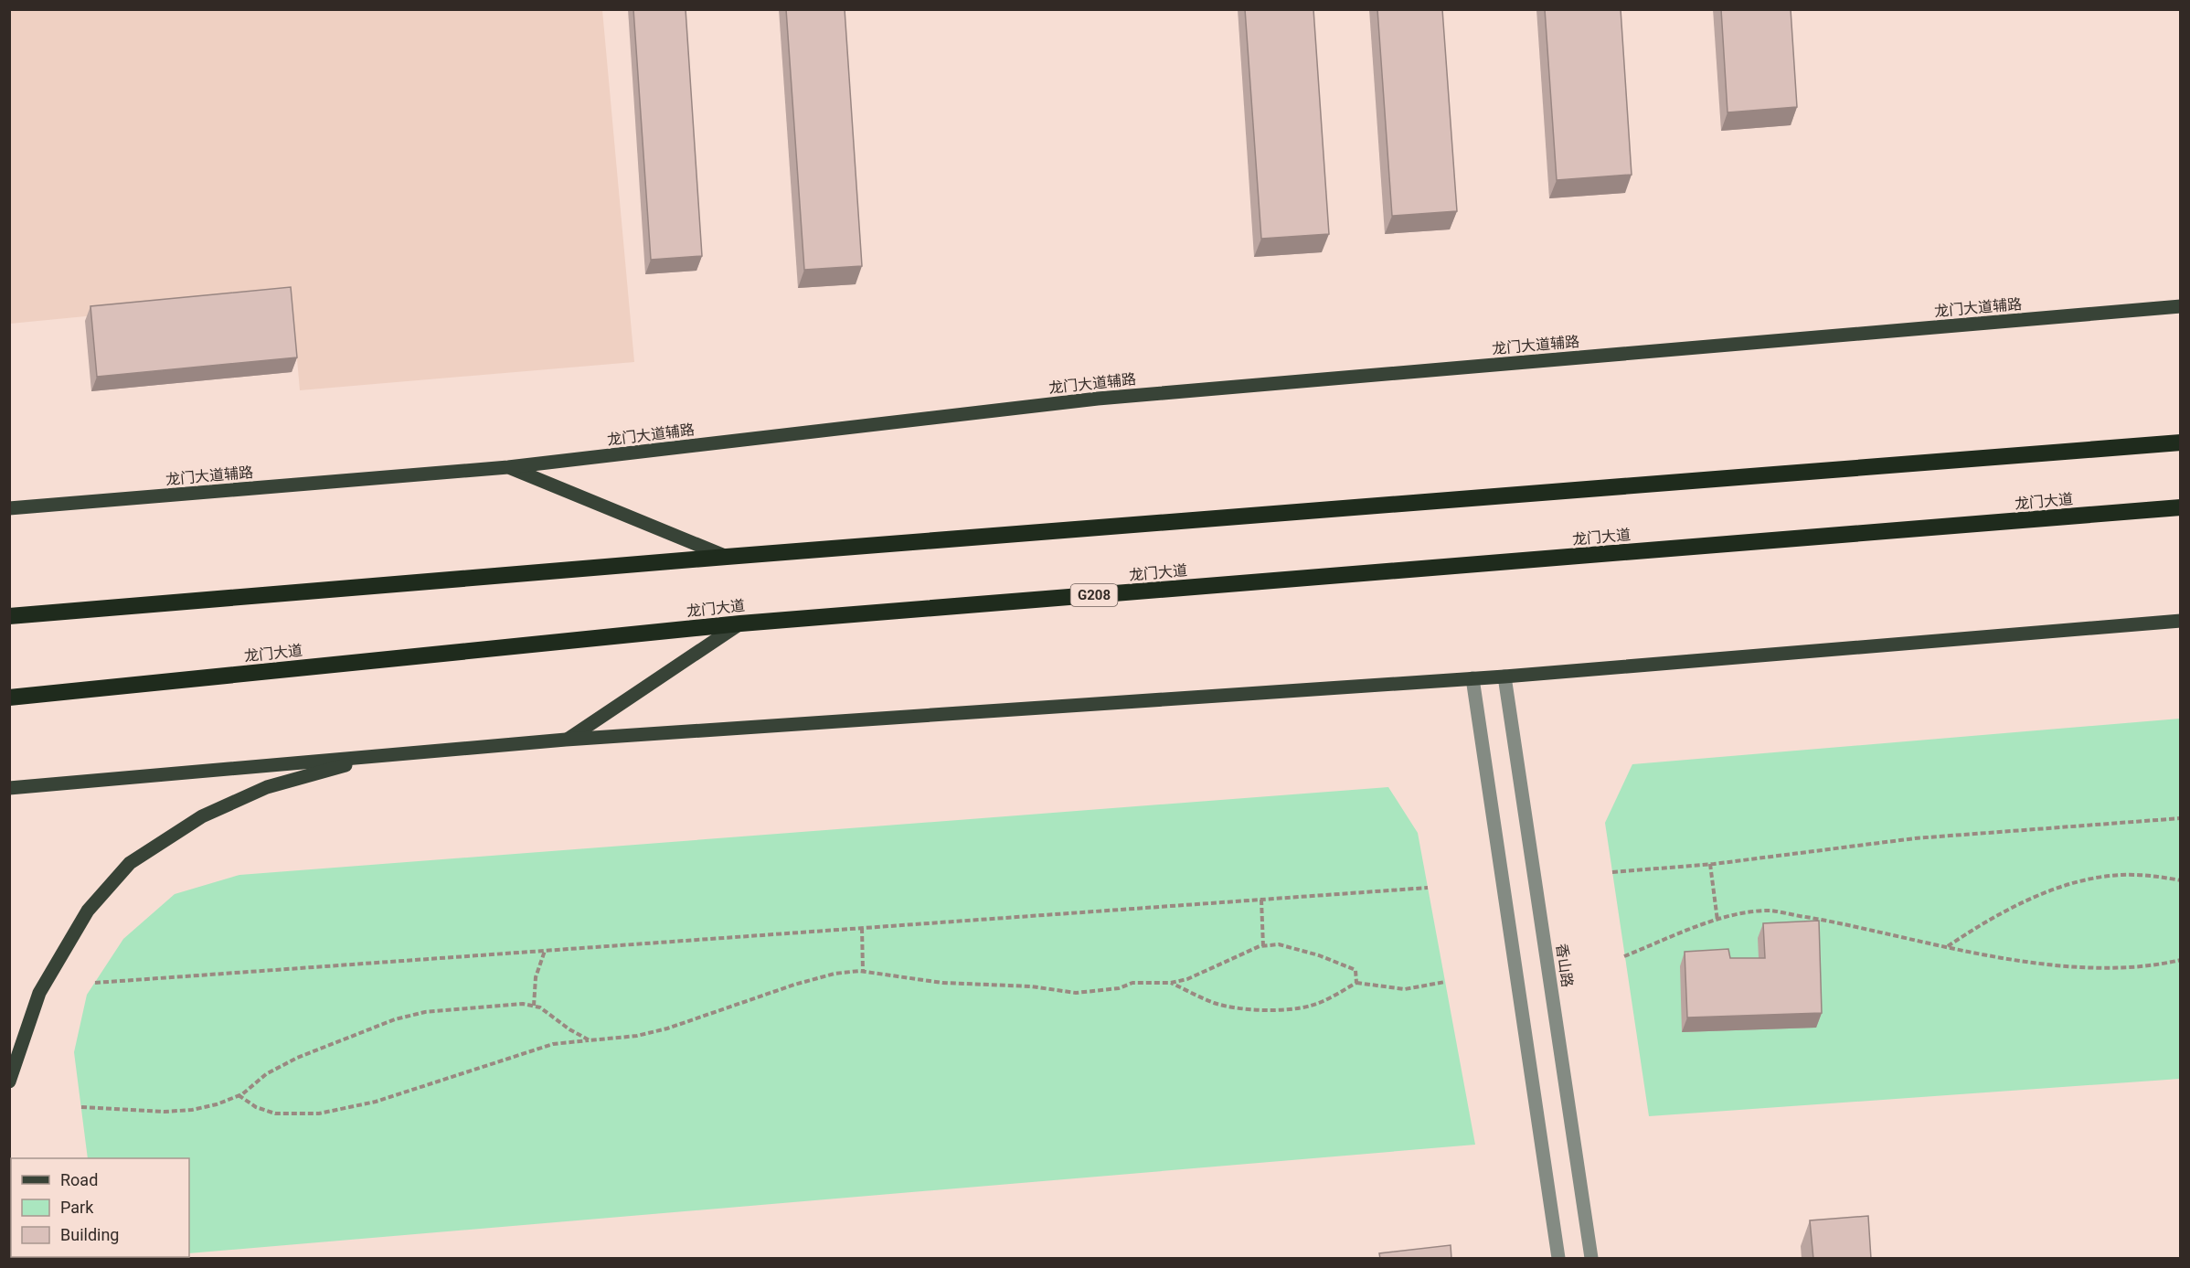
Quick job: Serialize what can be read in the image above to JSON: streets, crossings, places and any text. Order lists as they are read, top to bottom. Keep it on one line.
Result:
{"streets":{"highway":["龙门大道","G208"],"main road":["龙门大道辅路"],"street":["香山路"]},"legend":["Road","Park","Building"]}
